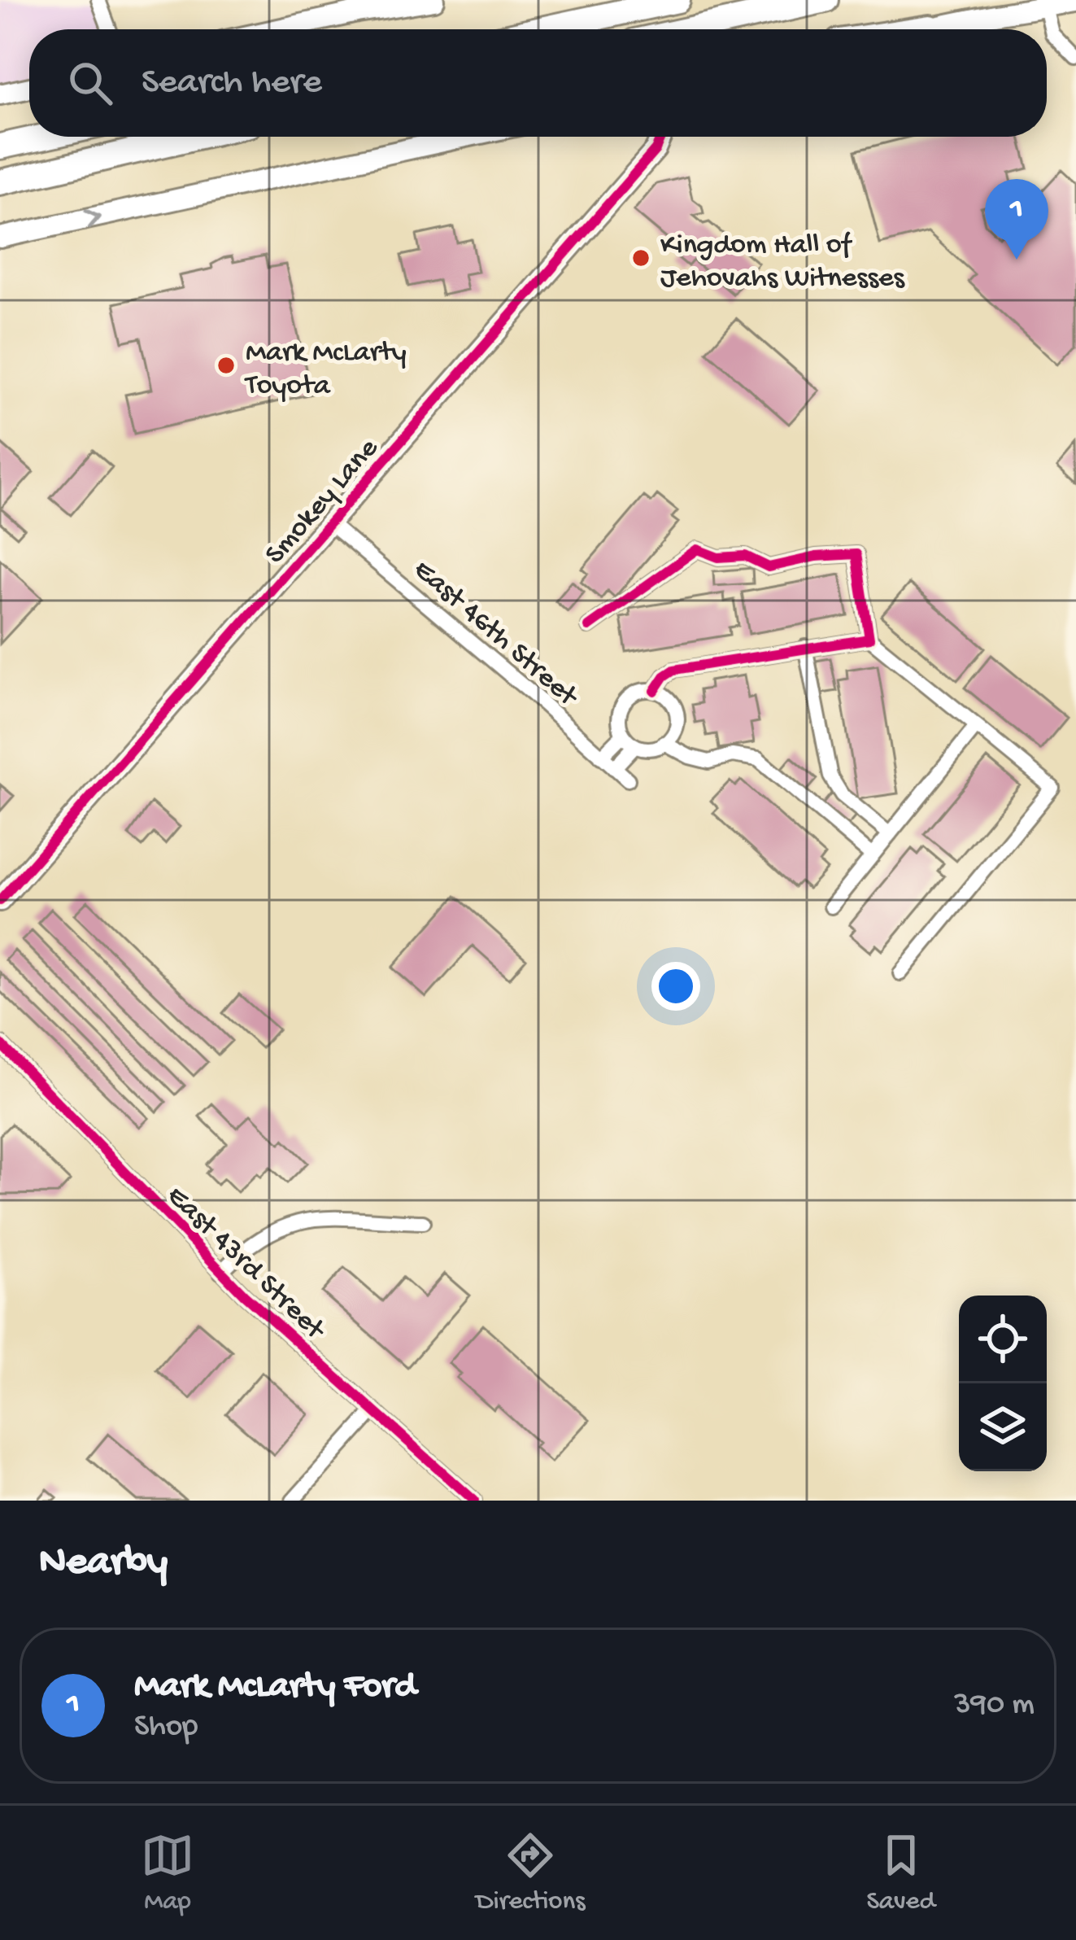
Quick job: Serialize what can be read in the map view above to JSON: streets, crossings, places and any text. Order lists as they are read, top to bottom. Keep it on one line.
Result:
{"streets":{"street":["Smokey Lane","East 46th Street","East 43rd Street"]},"crossings":[["Smokey Lane","East 46th Street"]],"places":["Kingdom Hall of Jehovahs Witnesses","Mark McLarty Toyota"],"page":{"search":"Search here","pins":"1","heading":"Nearby","list":[{"mark":"1","name":"Mark McLarty Ford","note":"Shop","value":"390 m"}],"nav":["Map","Directions","Saved"]}}
